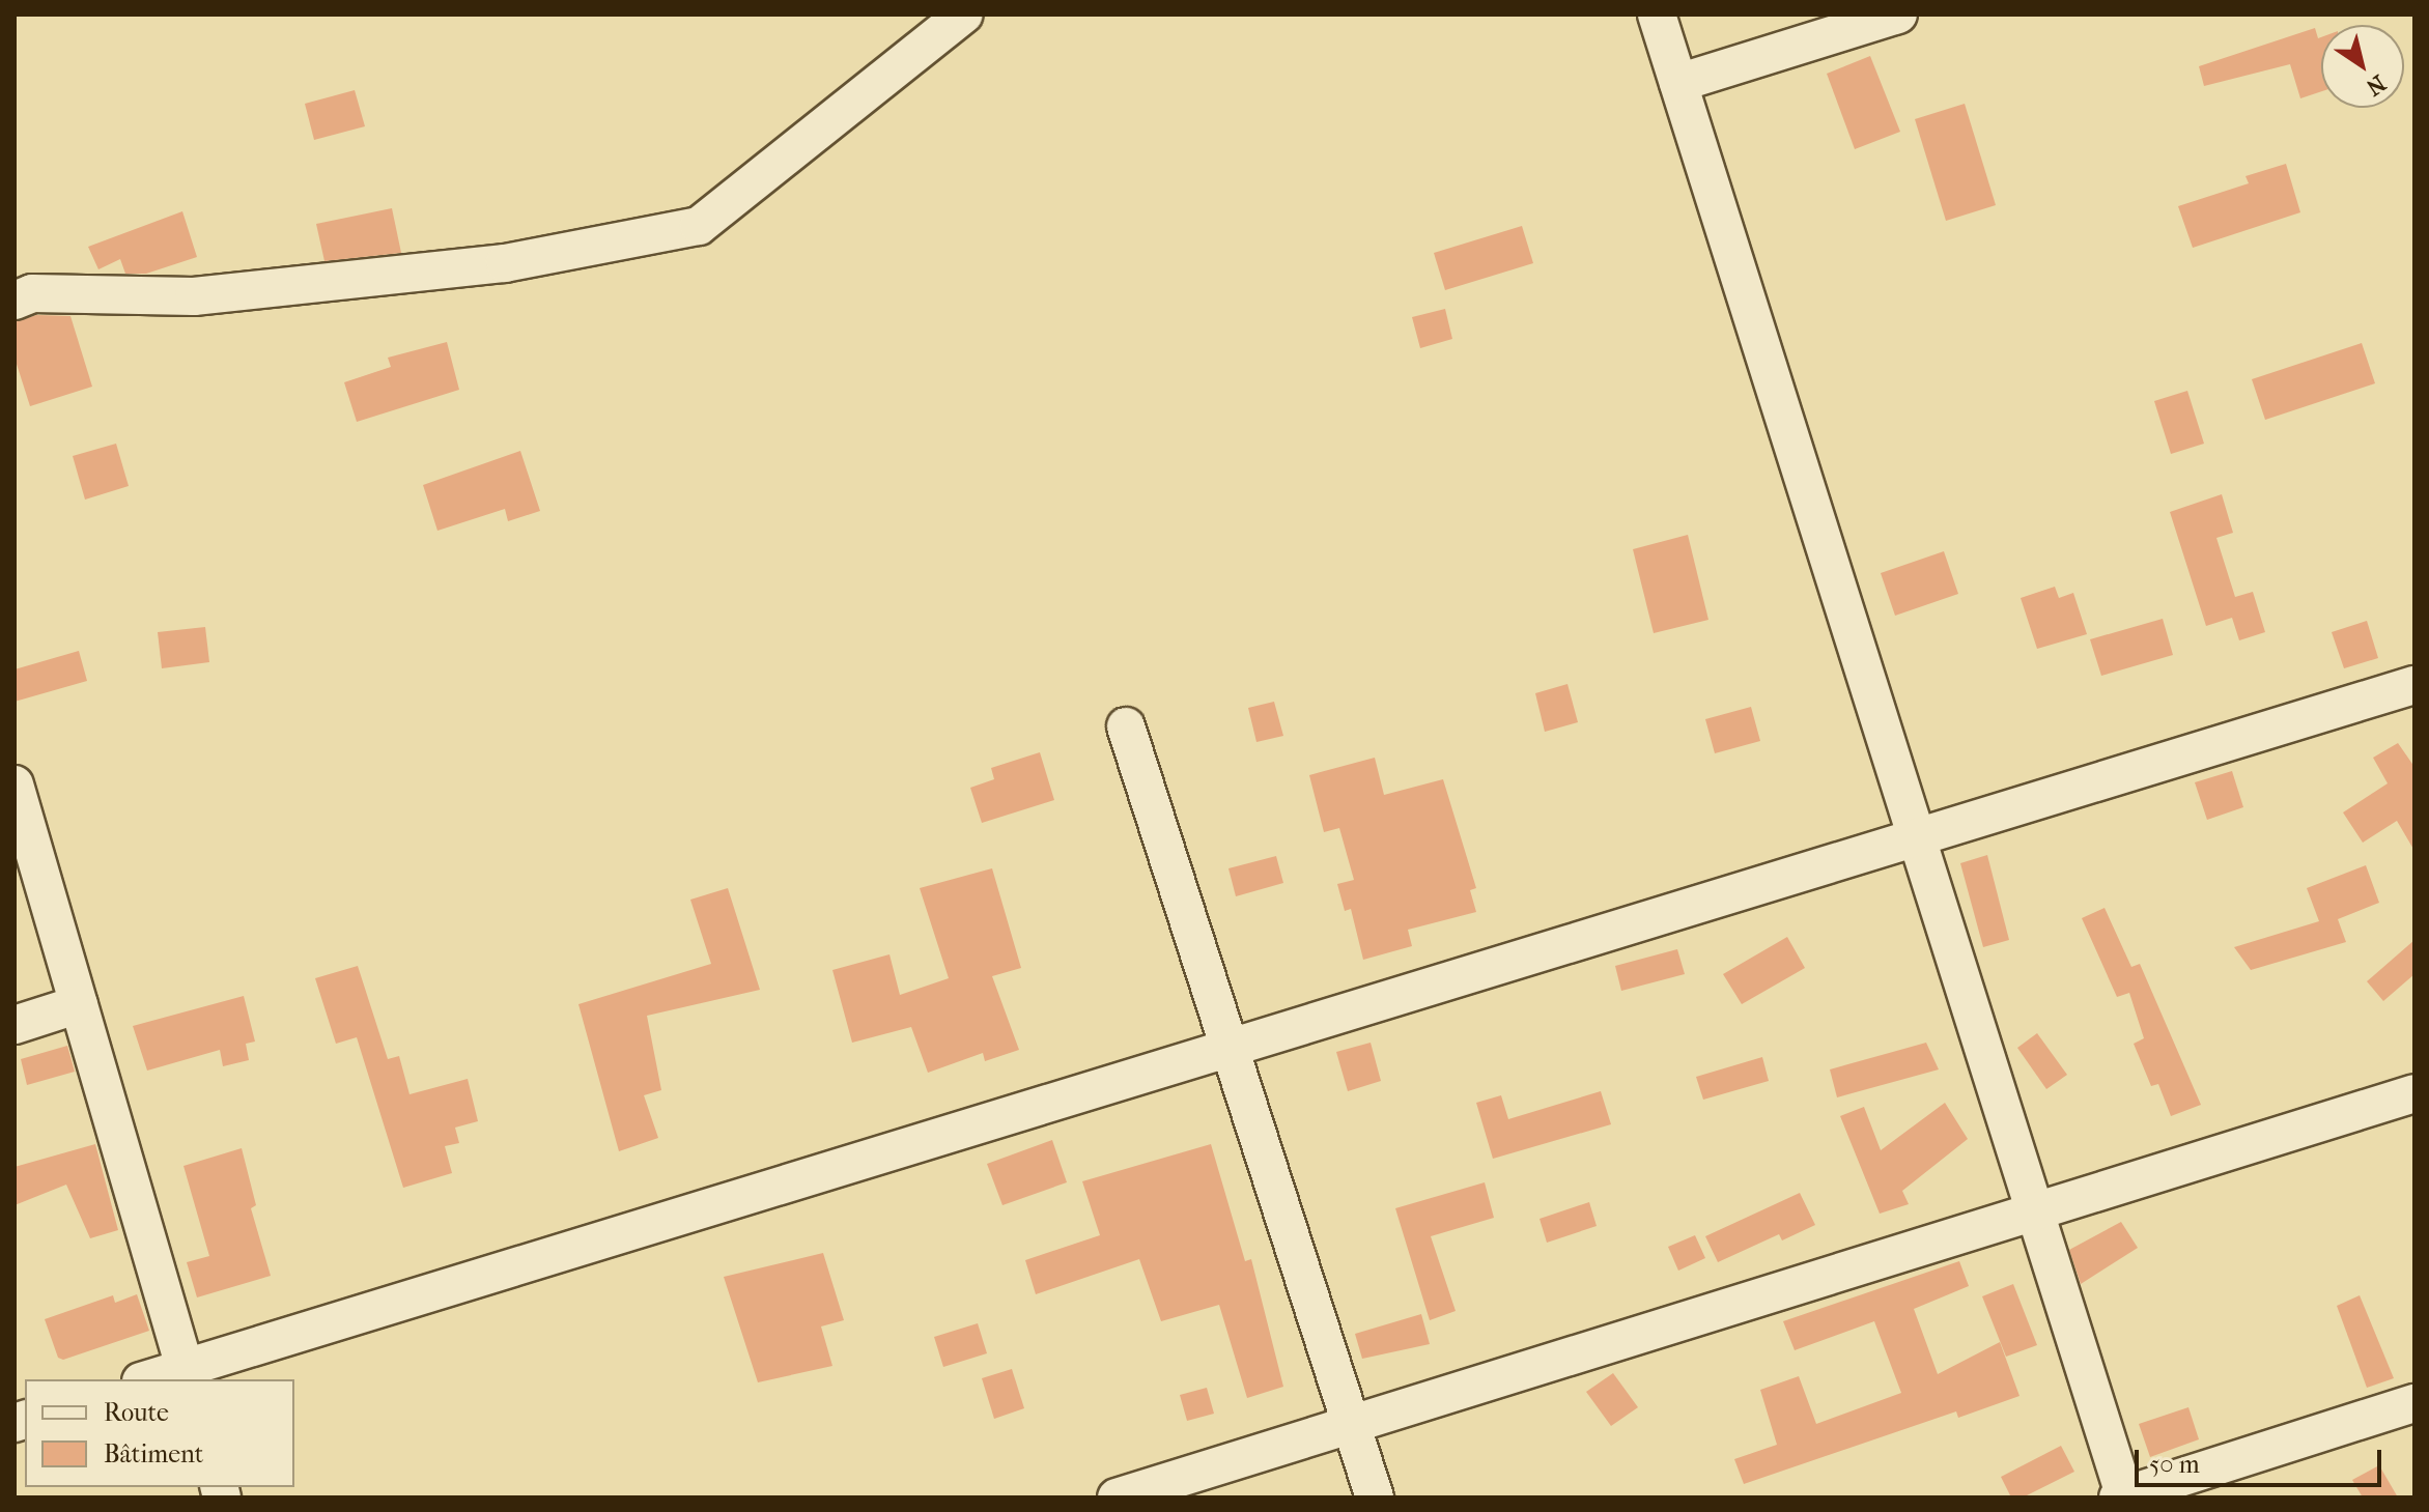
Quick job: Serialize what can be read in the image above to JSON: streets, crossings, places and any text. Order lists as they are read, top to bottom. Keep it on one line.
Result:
{"legend":["Route","Bâtiment"],"scale_bar":"50 m","north":"bottom right"}
